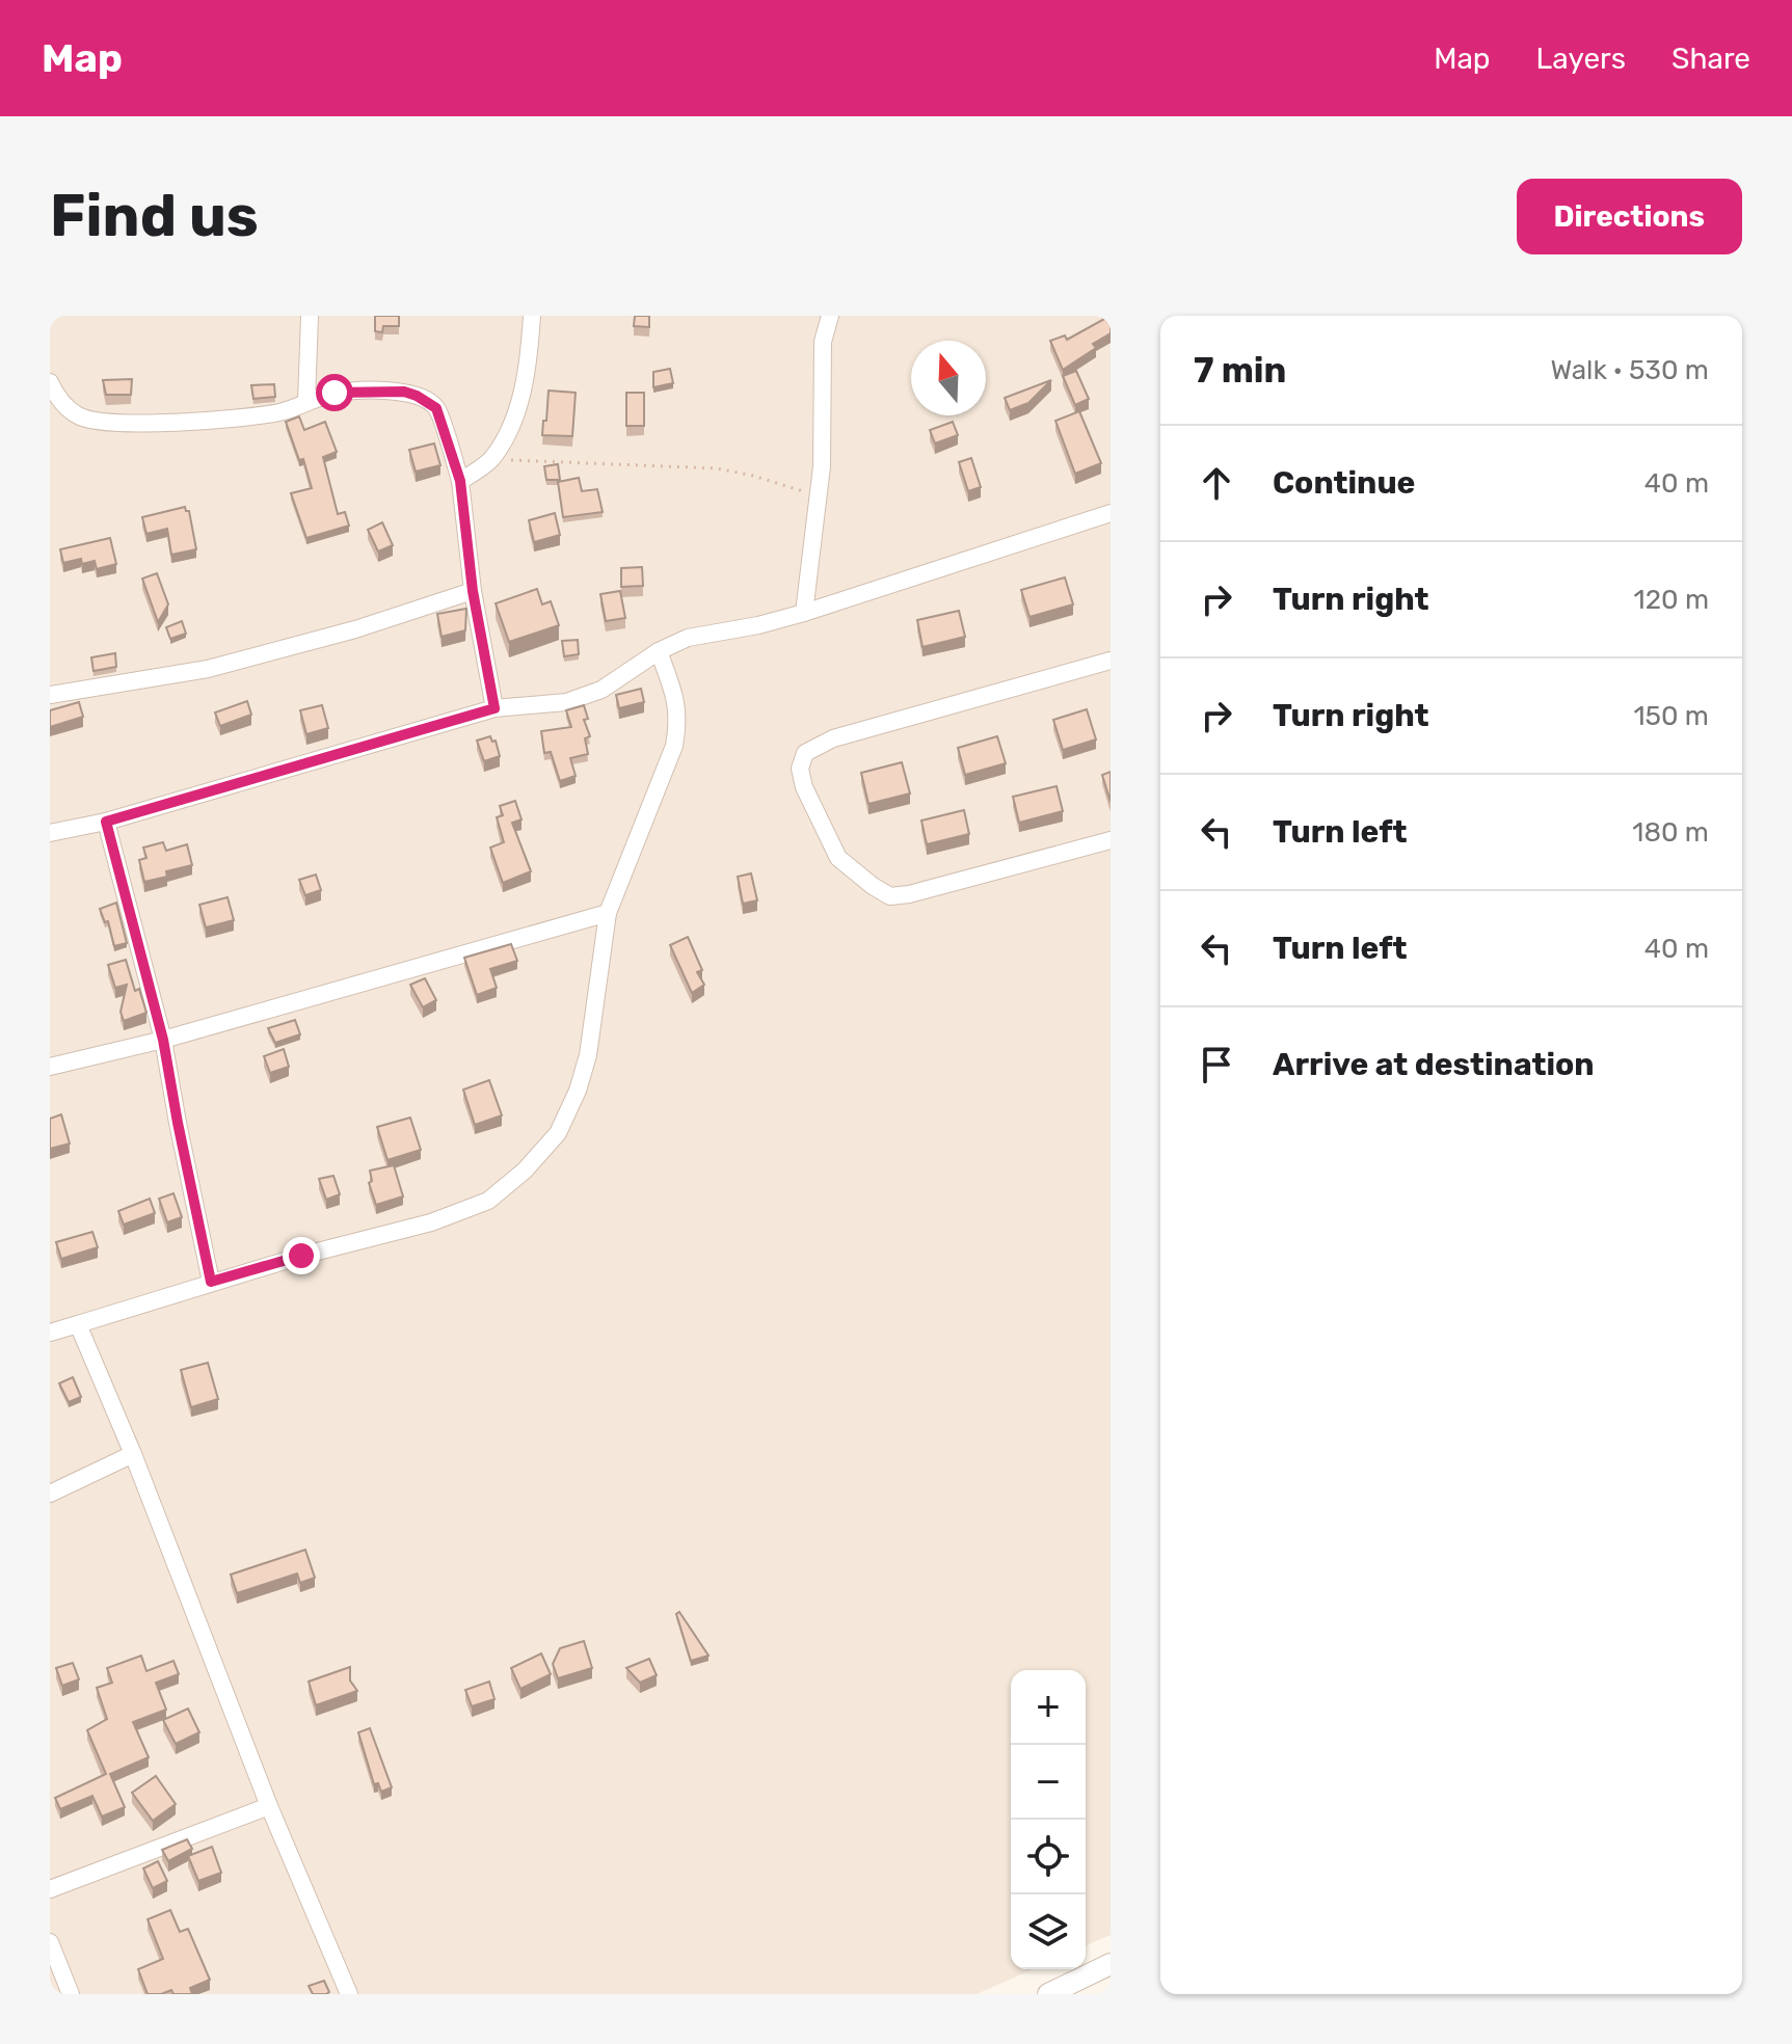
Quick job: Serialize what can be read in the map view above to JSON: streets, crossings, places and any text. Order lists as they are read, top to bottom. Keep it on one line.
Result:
{"north":"top","page":{"header":"Map","nav":["Map","Layers","Share"],"buttons":"Directions","title":"Find us","heading":["7 min","Walk · 530 m"],"list":[["Continue","40 m"],["Turn right","120 m"],["Turn right","150 m"],["Turn left","180 m"],["Turn left","40 m"],"Arrive at destination"],"map_buttons":["+","−"]}}
